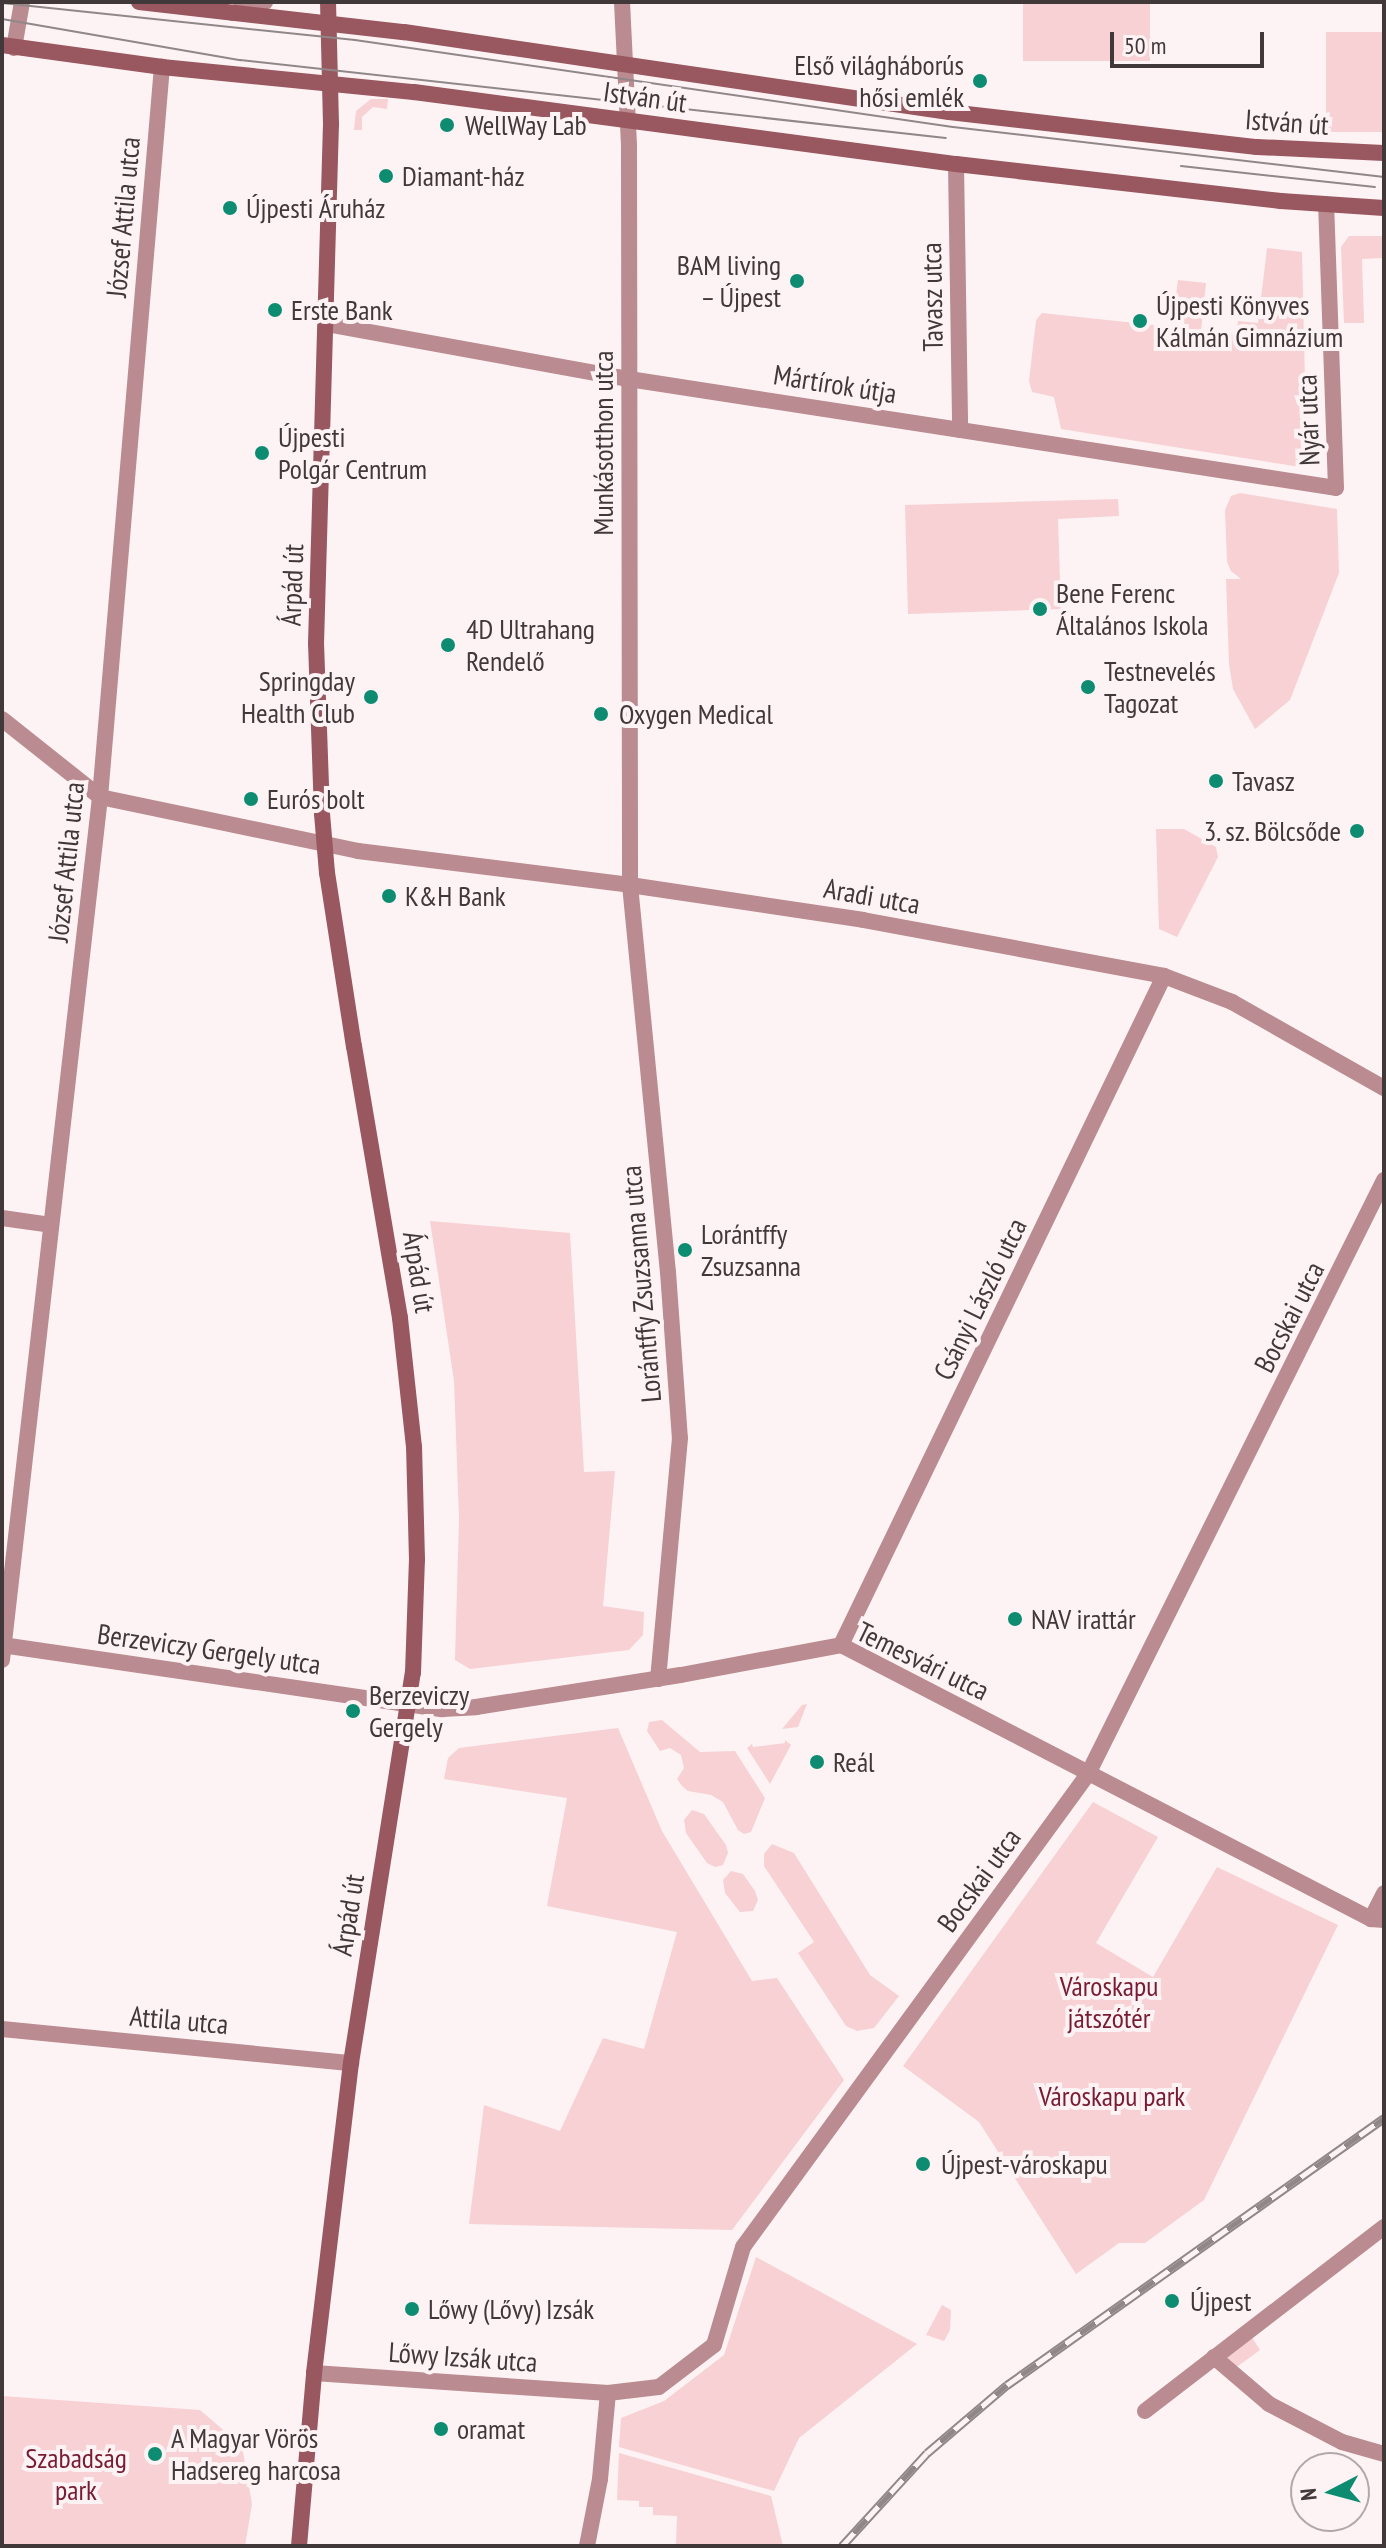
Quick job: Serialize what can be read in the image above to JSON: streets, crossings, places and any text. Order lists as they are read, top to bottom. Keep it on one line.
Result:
{"streets":{"main road":["István út","Árpád út"],"street":["József Attila utca","Tavasz utca","Mártírok útja","Nyár utca","Munkásotthon utca","Aradi utca","Lorántffy Zsuzsanna utca","Csányi László utca","Bocskai utca","Berzeviczy Gergely utca","Temesvári utca","Attila utca","Lőwy Izsák utca"]},"crossings":[["István út","József Attila utca"],["István út","Tavasz utca"],["István út","Nyár utca"],["István út","Munkásotthon utca"],["István út","Árpád út"],["József Attila utca","Aradi utca"],["József Attila utca","Berzeviczy Gergely utca"],["Tavasz utca","Mártírok útja"],["Mártírok útja","Nyár utca"],["Mártírok útja","Munkásotthon utca"],["Mártírok útja","Árpád út"],["Munkásotthon utca","Aradi utca"],["Munkásotthon utca","Lorántffy Zsuzsanna utca"],["Árpád út","Aradi utca"],["Árpád út","Berzeviczy Gergely utca"],["Árpád út","Temesvári utca"],["Árpád út","Attila utca"],["Árpád út","Lőwy Izsák utca"],["Aradi utca","Lorántffy Zsuzsanna utca"],["Aradi utca","Csányi László utca"],["Lorántffy Zsuzsanna utca","Temesvári utca"],["Csányi László utca","Temesvári utca"],["Bocskai utca","Temesvári utca"],["Bocskai utca","Lőwy Izsák utca"],["Berzeviczy Gergely utca","Temesvári utca"]],"parks":["Városkapu játszótér","Városkapu park","Szabadság park"],"places":["Első világháborús hősi emlék","WellWay Lab","Diamant-ház","Újpesti Áruház","BAM living – Újpest","Erste Bank","Újpesti Könyves Kálmán Gimnázium","Újpesti Polgár Centrum","Bene Ferenc Általános Iskola","4D Ultrahang Rendelő","Testnevelés Tagozat","Springday Health Club","Oxygen Medical","Tavasz","Eurós bolt","3. sz. Bölcsőde","K&H Bank","Lorántffy Zsuzsanna","NAV irattár","Berzeviczy Gergely","Reál","Újpest-városkapu","Újpest","Lőwy (Lővy) Izsák","oramat","A Magyar Vörös Hadsereg harcosa"],"scale_bar":"50 m","north":"left"}
